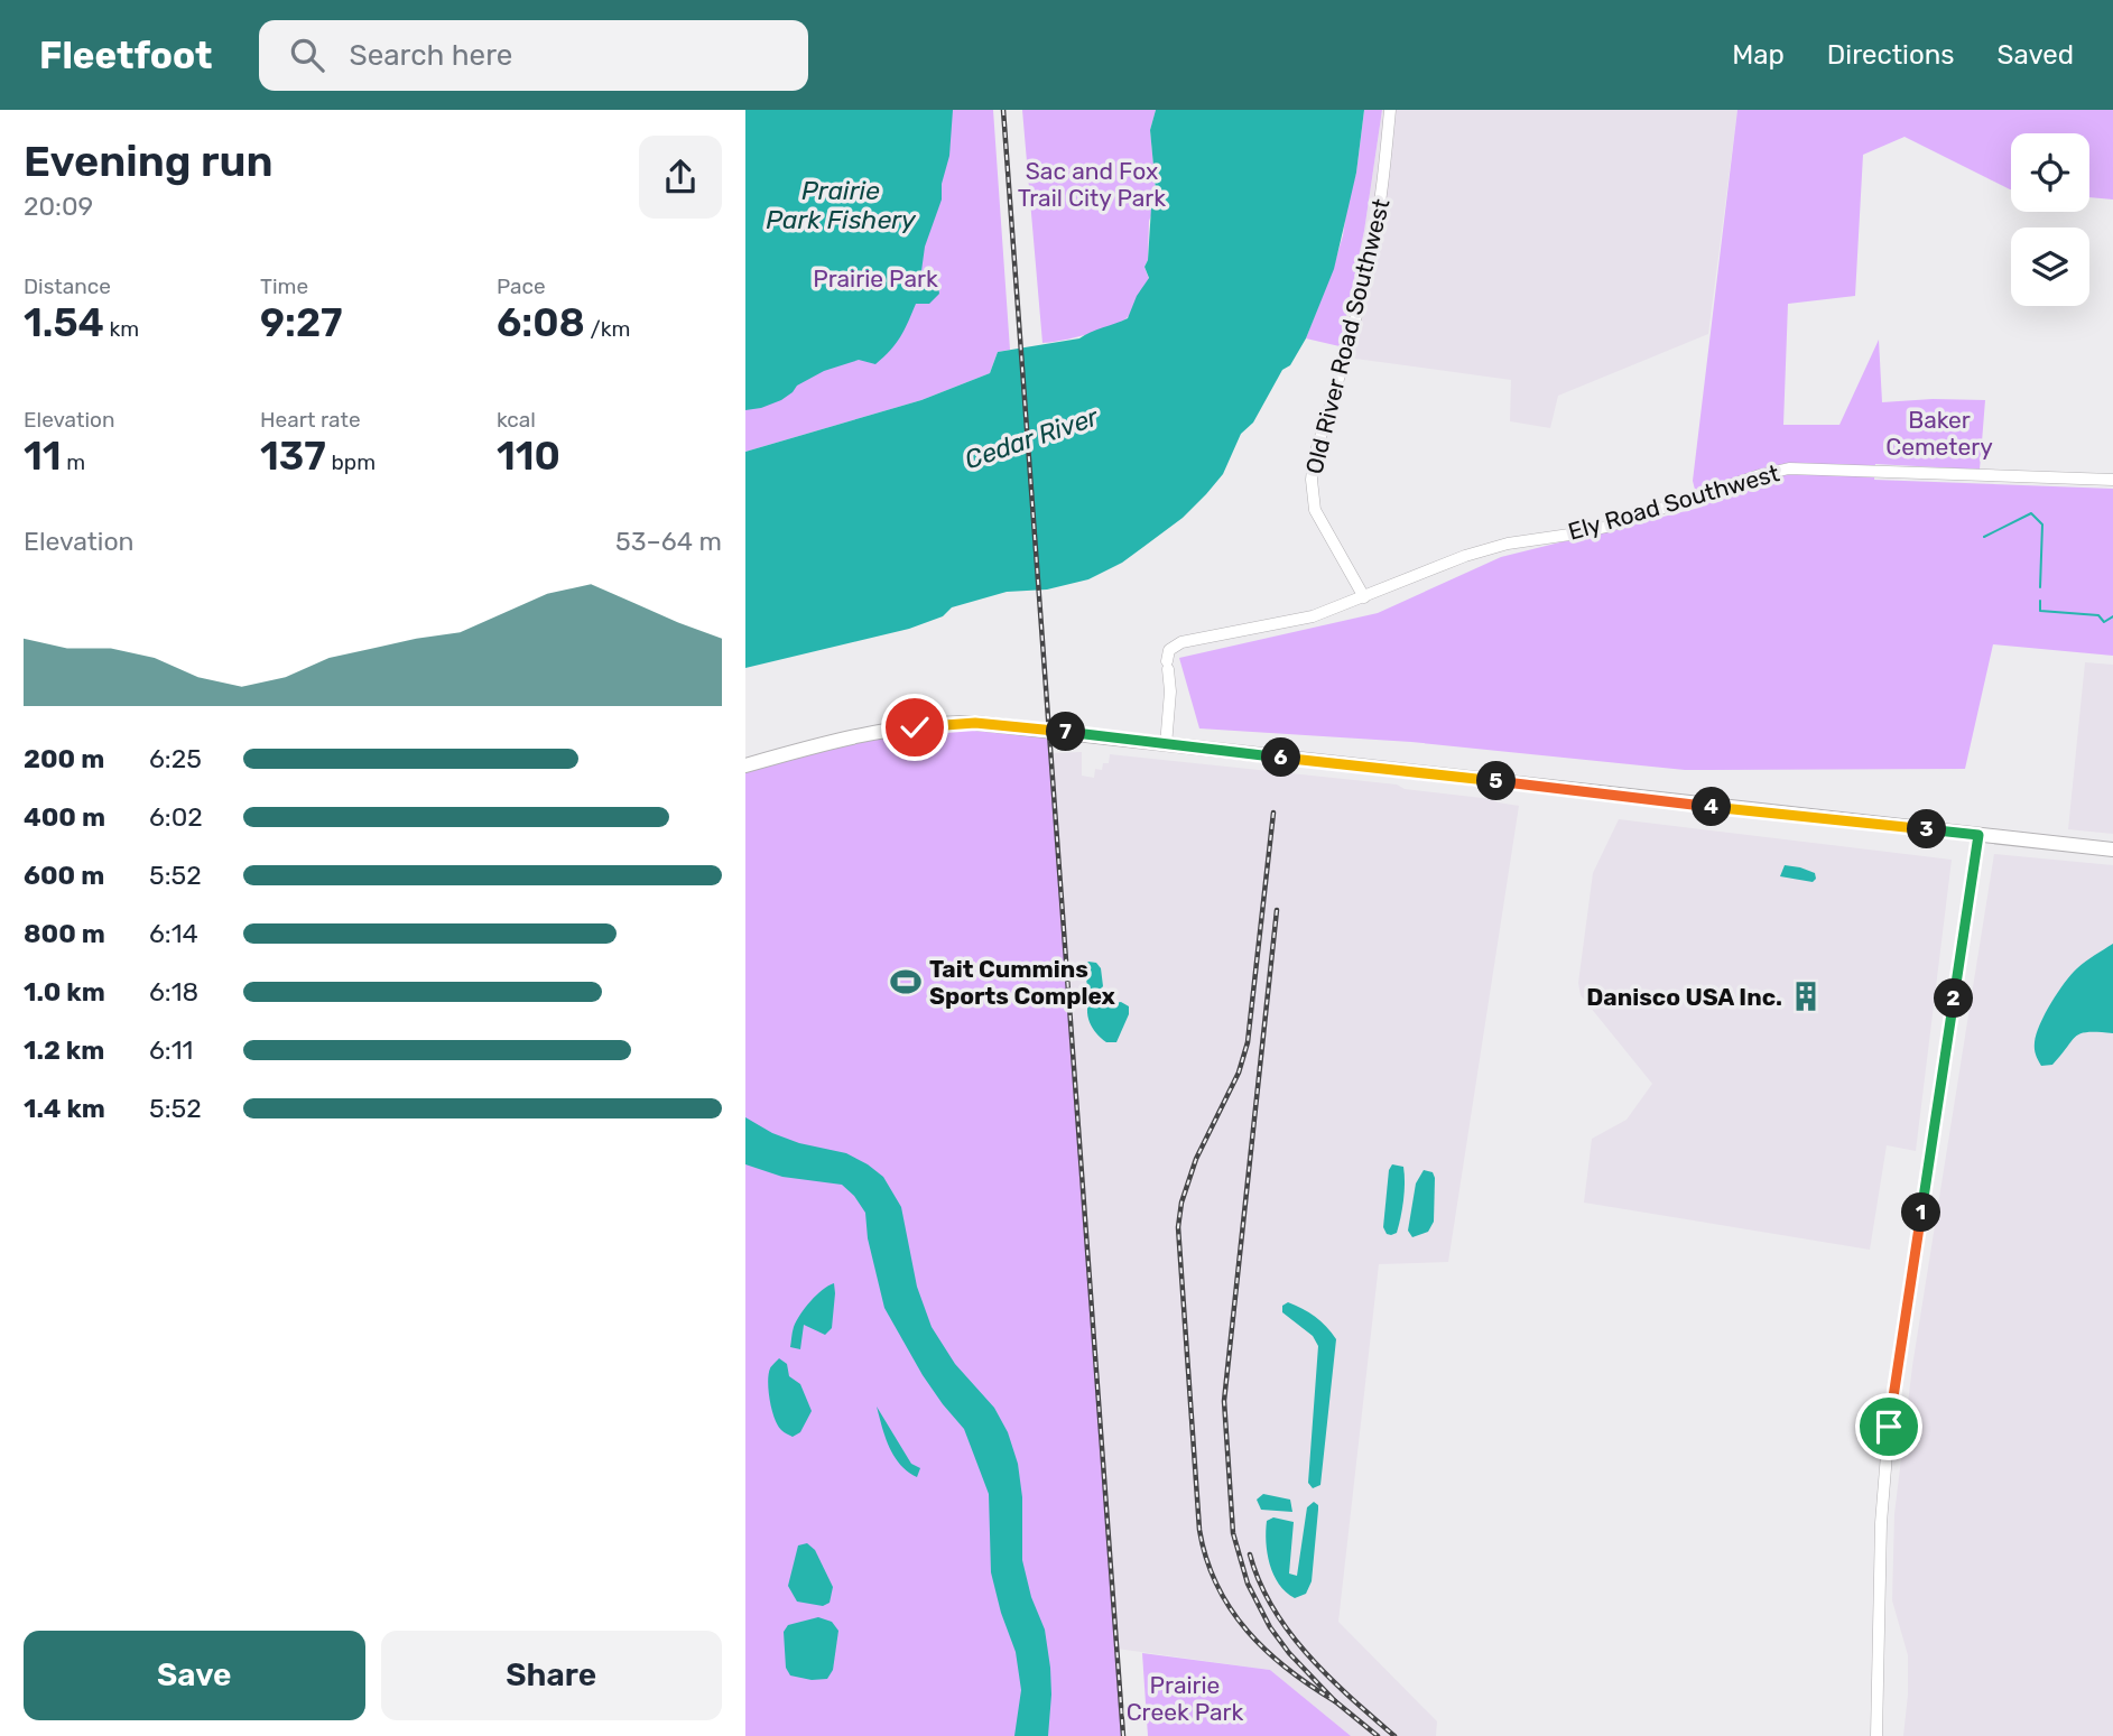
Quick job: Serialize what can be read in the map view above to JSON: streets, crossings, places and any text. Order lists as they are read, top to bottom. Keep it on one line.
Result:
{"streets":{"street":["Old River Road Southwest","Ely Road Southwest"]},"crossings":[["Old River Road Southwest","Ely Road Southwest"]],"water":["Prairie Park Fishery","Cedar River"],"parks":["Sac and Fox Trail City Park","Prairie Park","Baker Cemetery","Prairie Creek Park"],"places":{"sports":["Tait Cummins Sports Complex"],"building":["Danisco USA Inc."]},"page":{"header":"Fleetfoot","search":"Search here","nav":["Map","Directions","Saved"],"heading":["Evening run","20:09"],"stats":[["Distance","1.54 km"],["Time","9:27"],["Pace","6:08 /km"],["Elevation","11 m"],["Heart rate","137 bpm"],["kcal","110"]],"chart":["Elevation","53–64 m"],"pins":["7","6","5","4","3","2","1"],"list":[{"name":"200 m","note":"6:25"},{"name":"400 m","note":"6:02"},{"name":"600 m","note":"5:52"},{"name":"800 m","note":"6:14"},{"name":"1.0 km","note":"6:18"},{"name":"1.2 km","note":"6:11"},{"name":"1.4 km","note":"5:52"}],"buttons":["Save","Share"]}}
